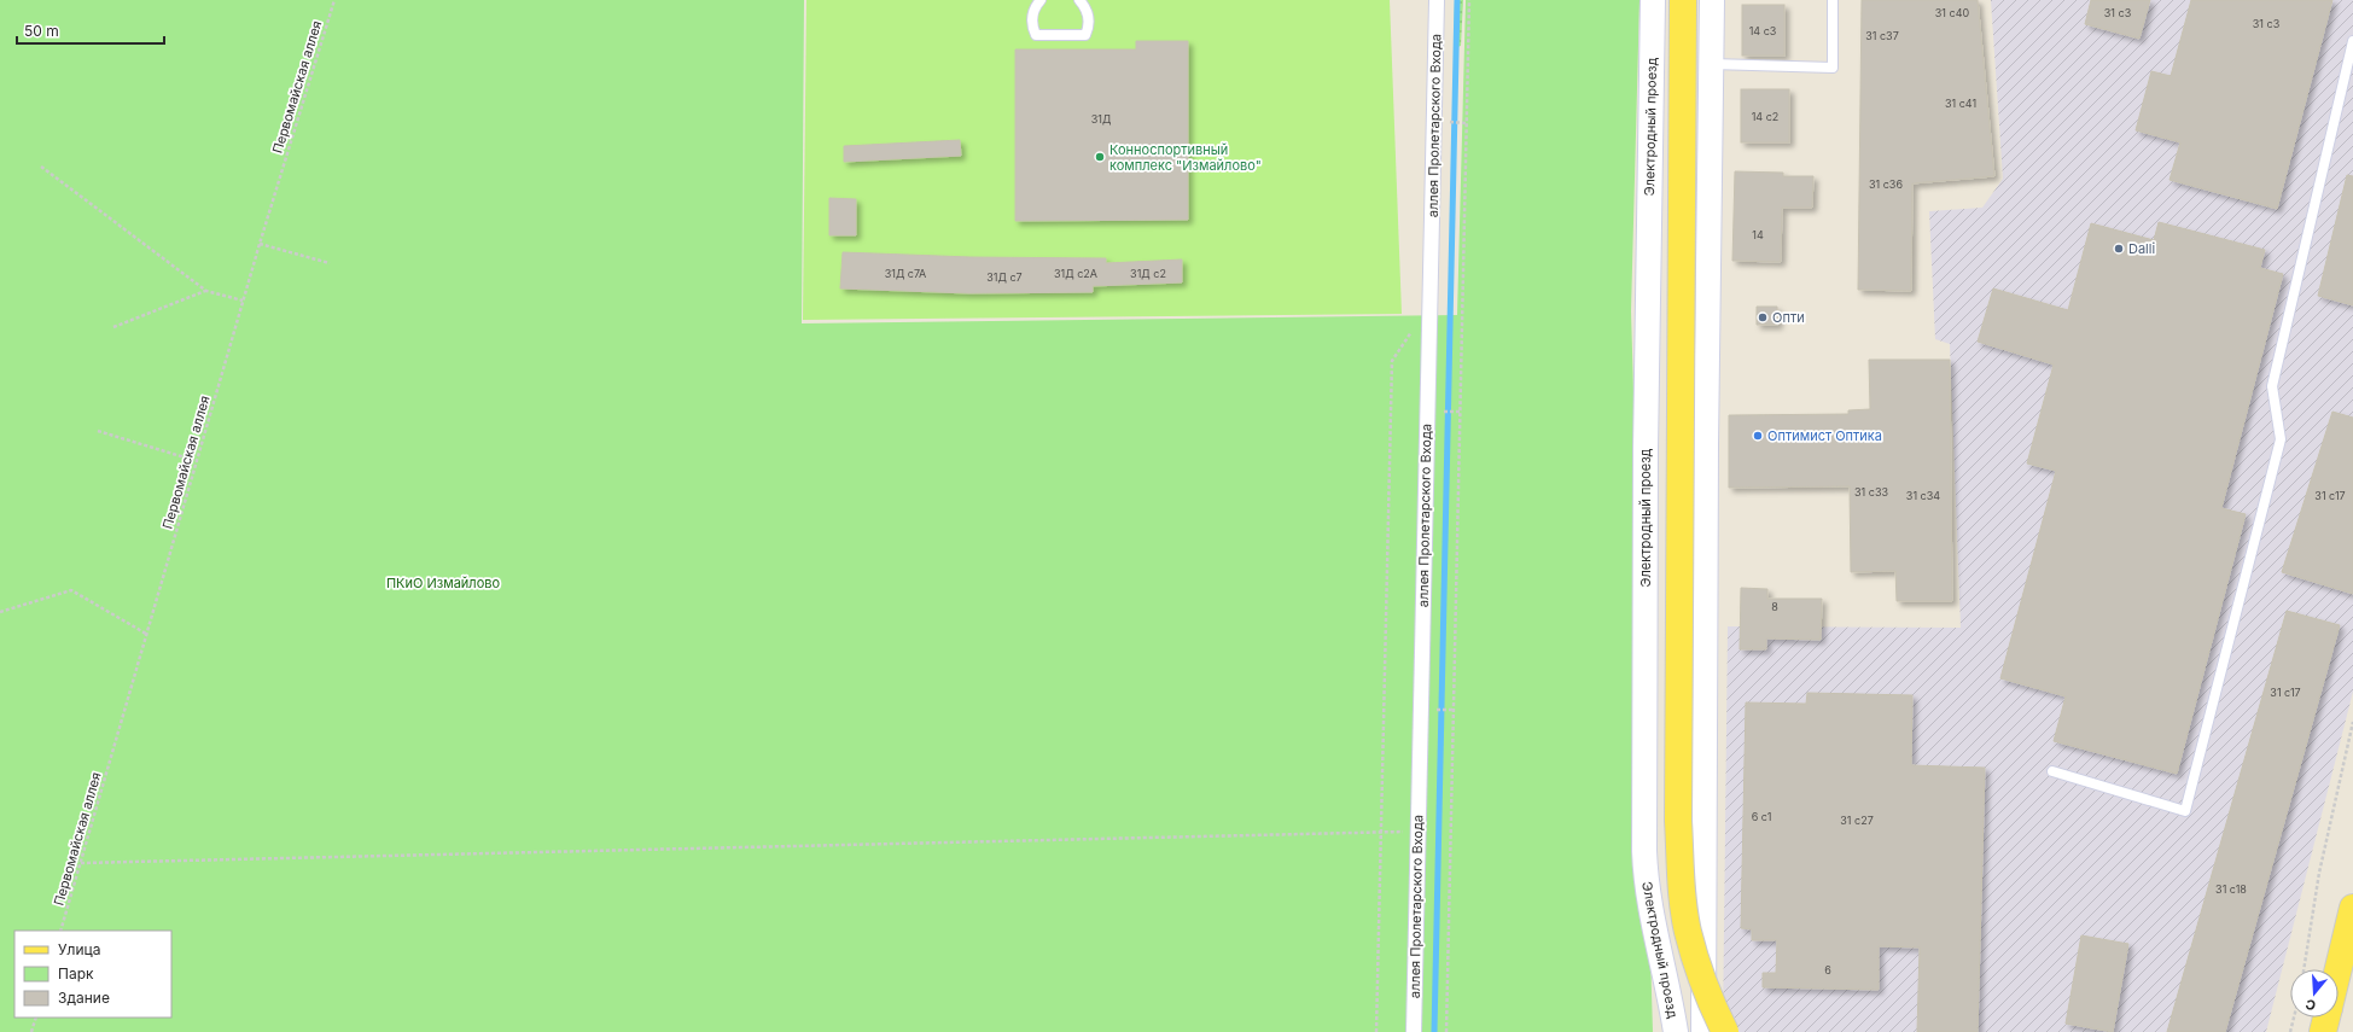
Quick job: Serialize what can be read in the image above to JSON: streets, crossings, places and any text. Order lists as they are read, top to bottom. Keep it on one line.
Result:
{"streets":{"street":["аллея Пролетарского Входа","Электродный проезд"],"path":["Первомайская аллея"]},"parks":["ПКиО Измайлово"],"places":["Конноспортивный комплекс \"Измайлово\"","Dalli","Опти","Оптимист Оптика"],"house_numbers":["31 с40","31 с3","31 с3","14 с3","31 с37","31 с41","14 с2","31Д","31 с36","14","31Д с7А","31Д с2А","31Д с2","31Д с7","31 с33","31 с34","31 с17","8","31 с17","6 с1","31 с27","31 с18","6"],"legend":["Улица","Парк","Здание"],"scale_bar":"50 m","north":"bottom"}
